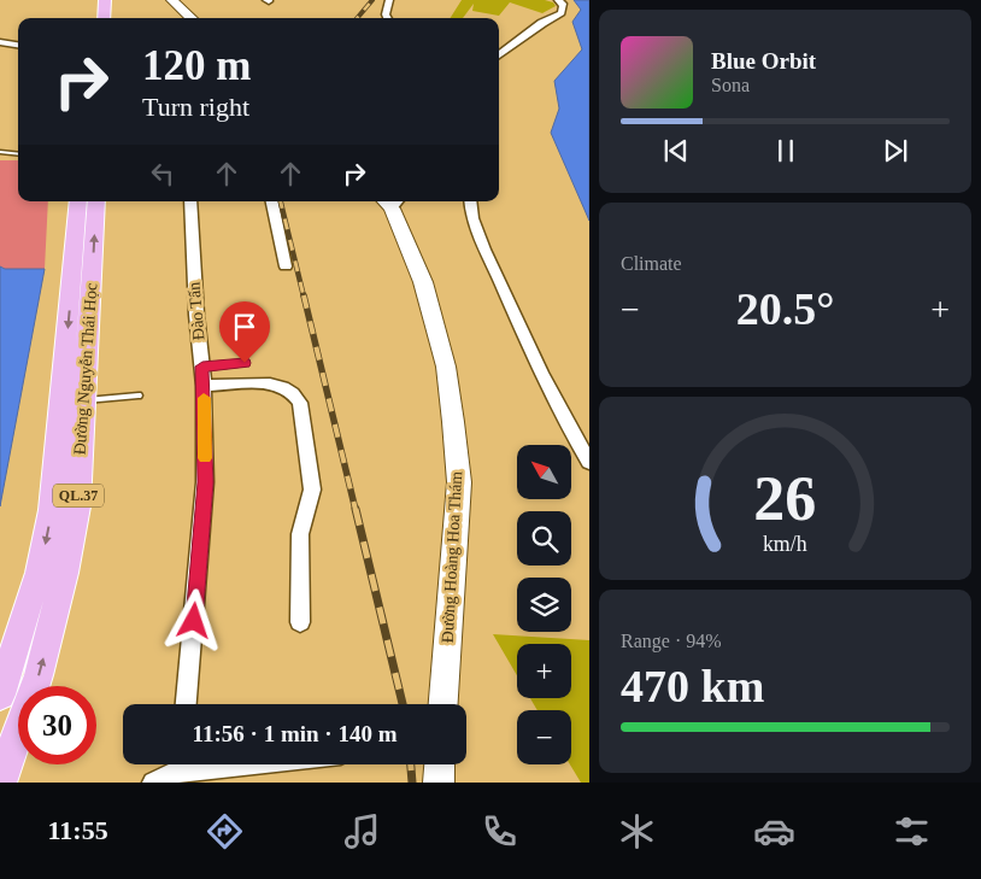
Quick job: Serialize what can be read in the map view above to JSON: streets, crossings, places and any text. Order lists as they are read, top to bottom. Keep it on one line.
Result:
{"streets":{"main road":["Đường Nguyễn Thái Học","QL.37"],"street":["Đào Tấn","Đường Hoàng Hoa Thám"]},"north":"top left","page":{"turn":["120 m","Turn right"],"song":["Blue Orbit","Sona"],"tile":["Climate",["Range · 94%","470 km"]],"heat":["−","20.5°","+"],"map_buttons":["+","−"],"limit":"30","trip":"11:56 · 1 min · 140 m","tabs":"11:55","gauge":["26","km/h"]}}
